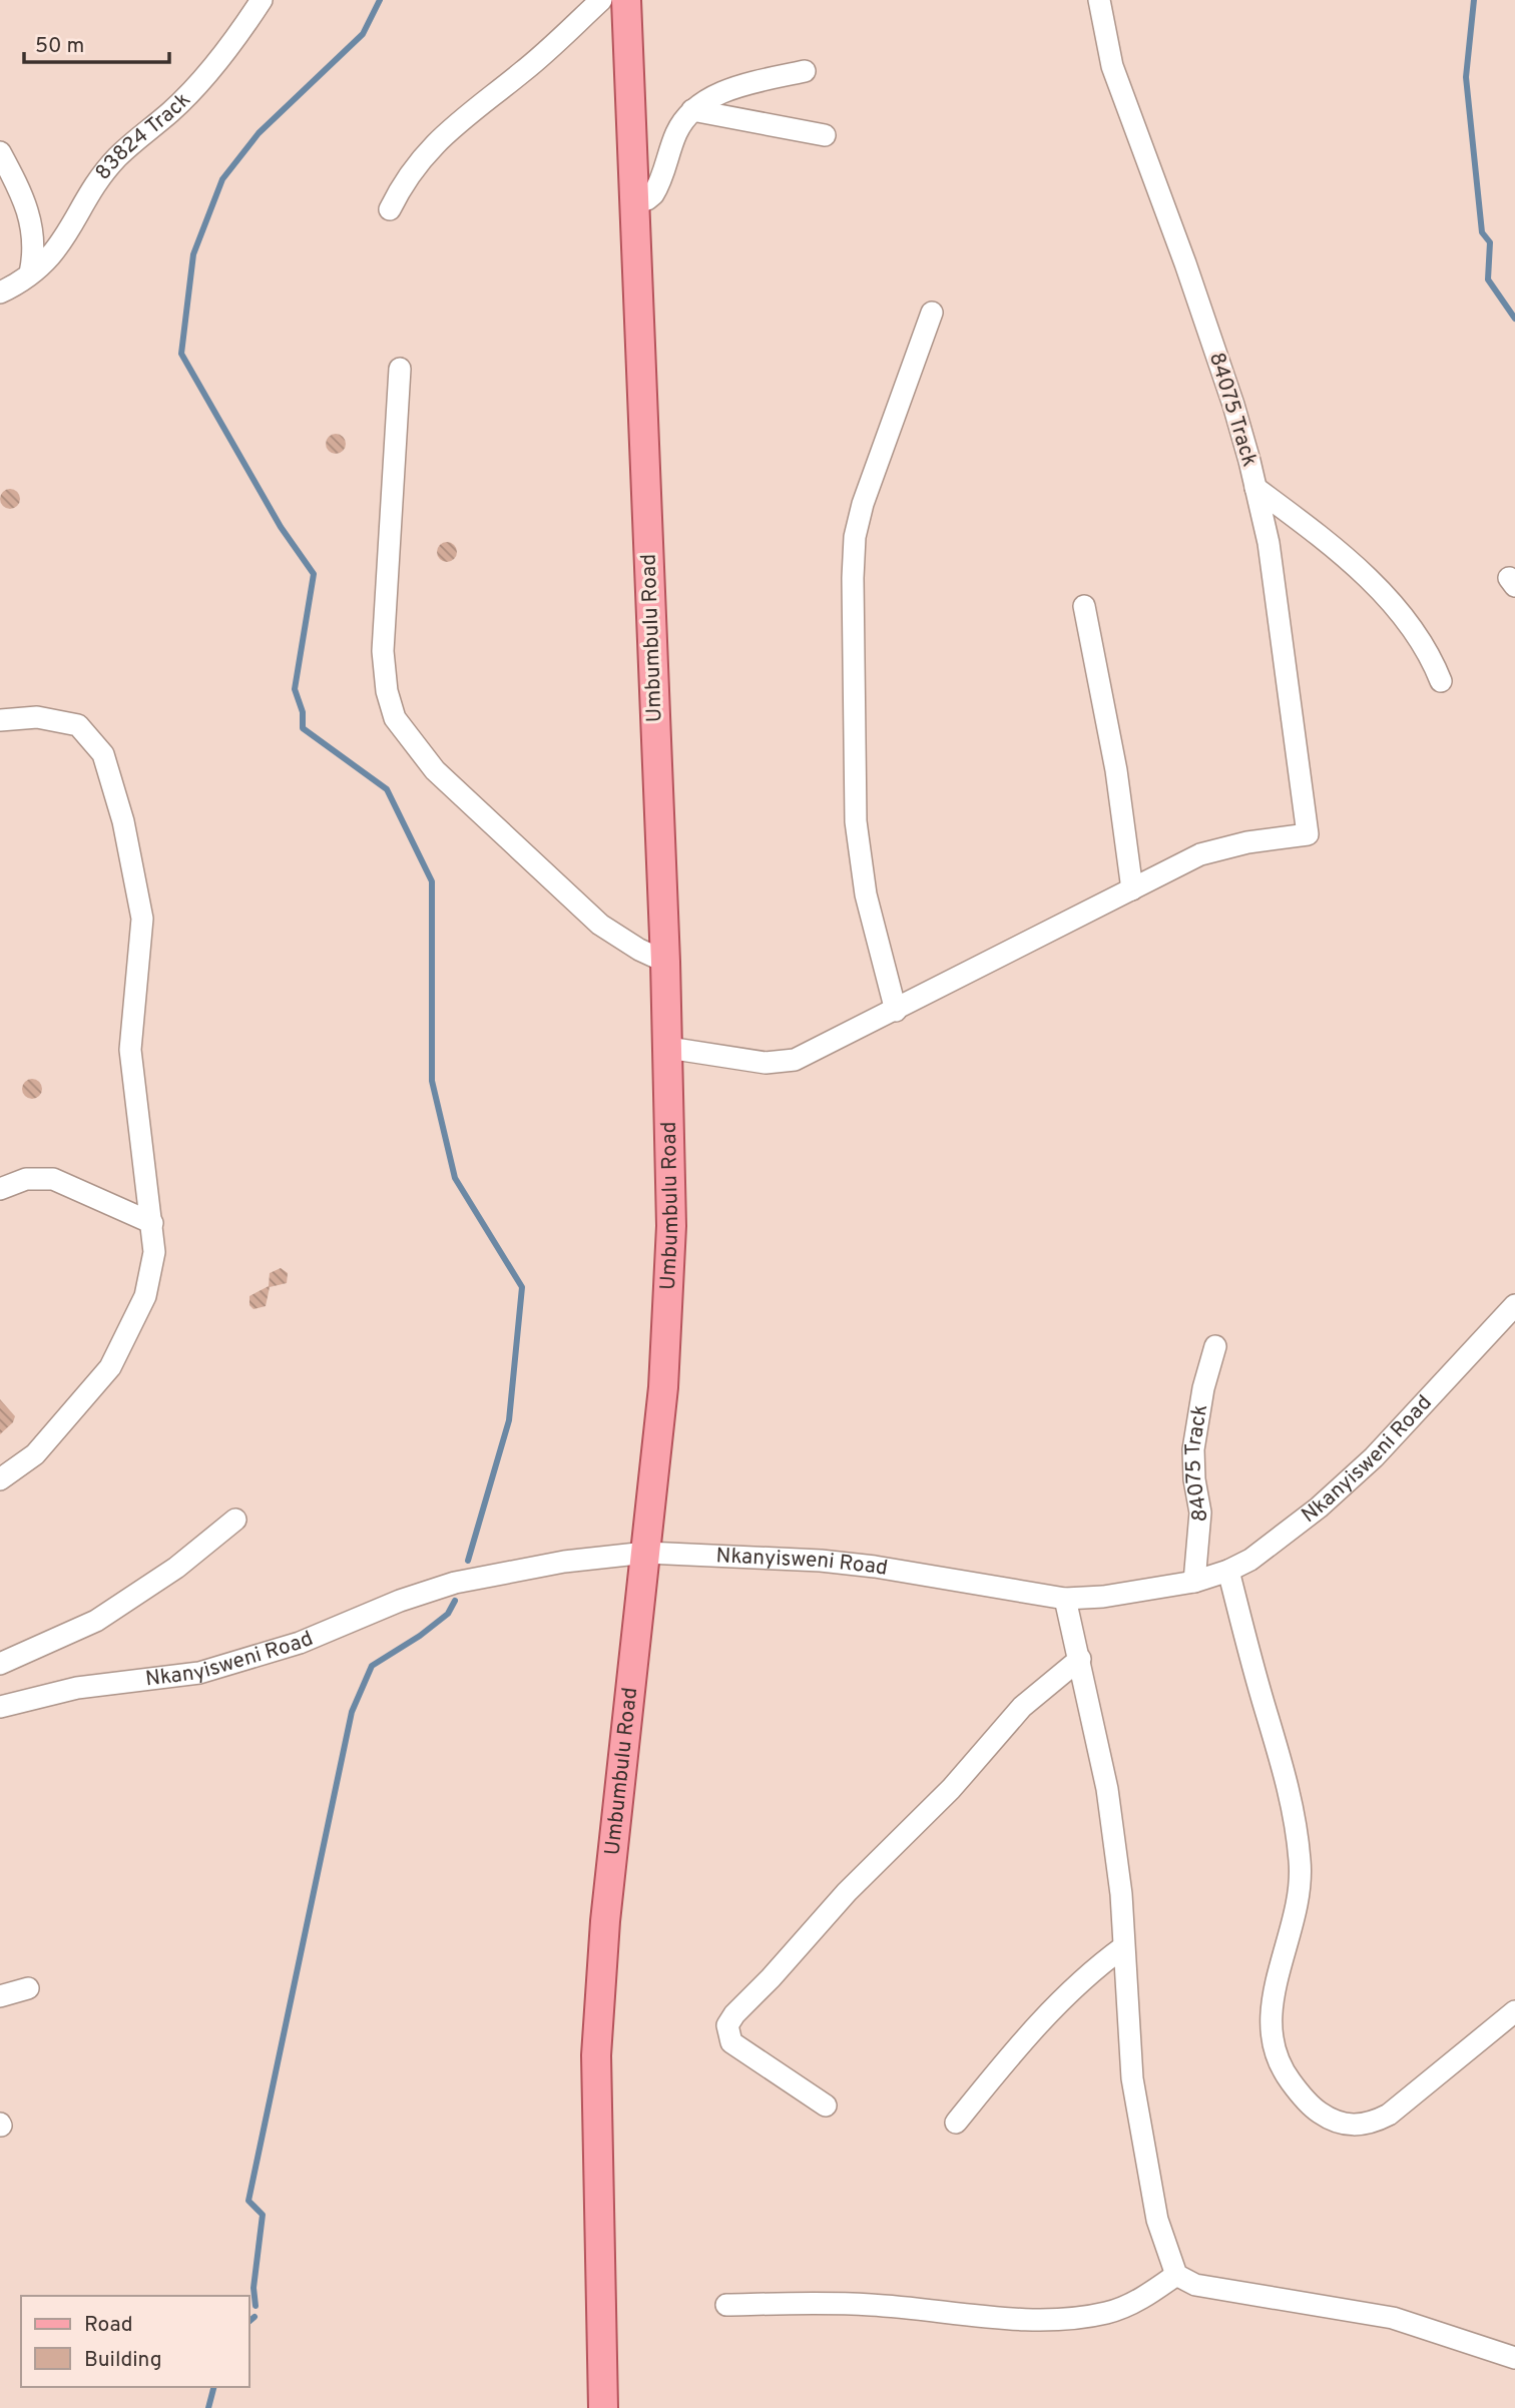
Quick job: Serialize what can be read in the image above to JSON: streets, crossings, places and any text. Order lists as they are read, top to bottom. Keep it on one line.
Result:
{"streets":{"main road":["Umbumbulu Road"],"street":["83824 Track","84075 Track","Nkanyisweni Road"]},"crossings":[["84075 Track","Nkanyisweni Road"],["Umbumbulu Road","Nkanyisweni Road"]],"legend":["Road","Building"],"scale_bar":"50 m"}
